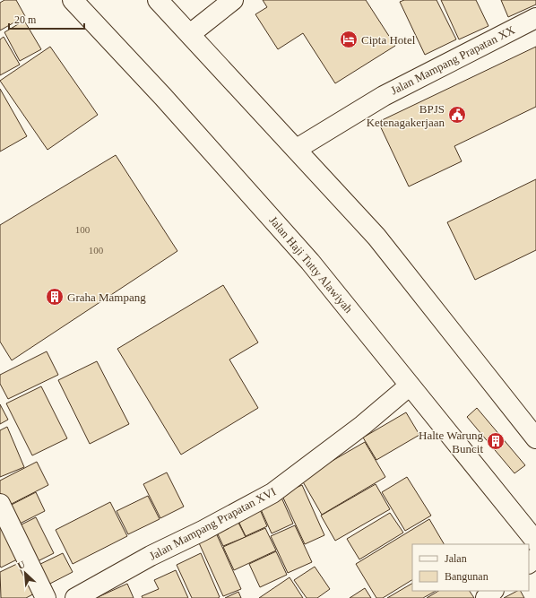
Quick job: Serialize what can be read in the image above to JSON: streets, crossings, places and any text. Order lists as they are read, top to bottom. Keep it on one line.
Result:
{"streets":{"main road":["Jalan Mampang Prapatan XX","Jalan Haji Tutty Alawiyah","Jalan Mampang Prapatan XVI"]},"crossings":[["Jalan Haji Tutty Alawiyah","Jalan Mampang Prapatan XVI"]],"places":{"hotel":["Cipta Hotel"],"public building":["BPJS Ketenagakerjaan"],"building":["Graha Mampang","Halte Warung Buncit"]},"house_numbers":["100","100"],"legend":["Jalan","Bangunan"],"scale_bar":"20 m","north":"top left"}
